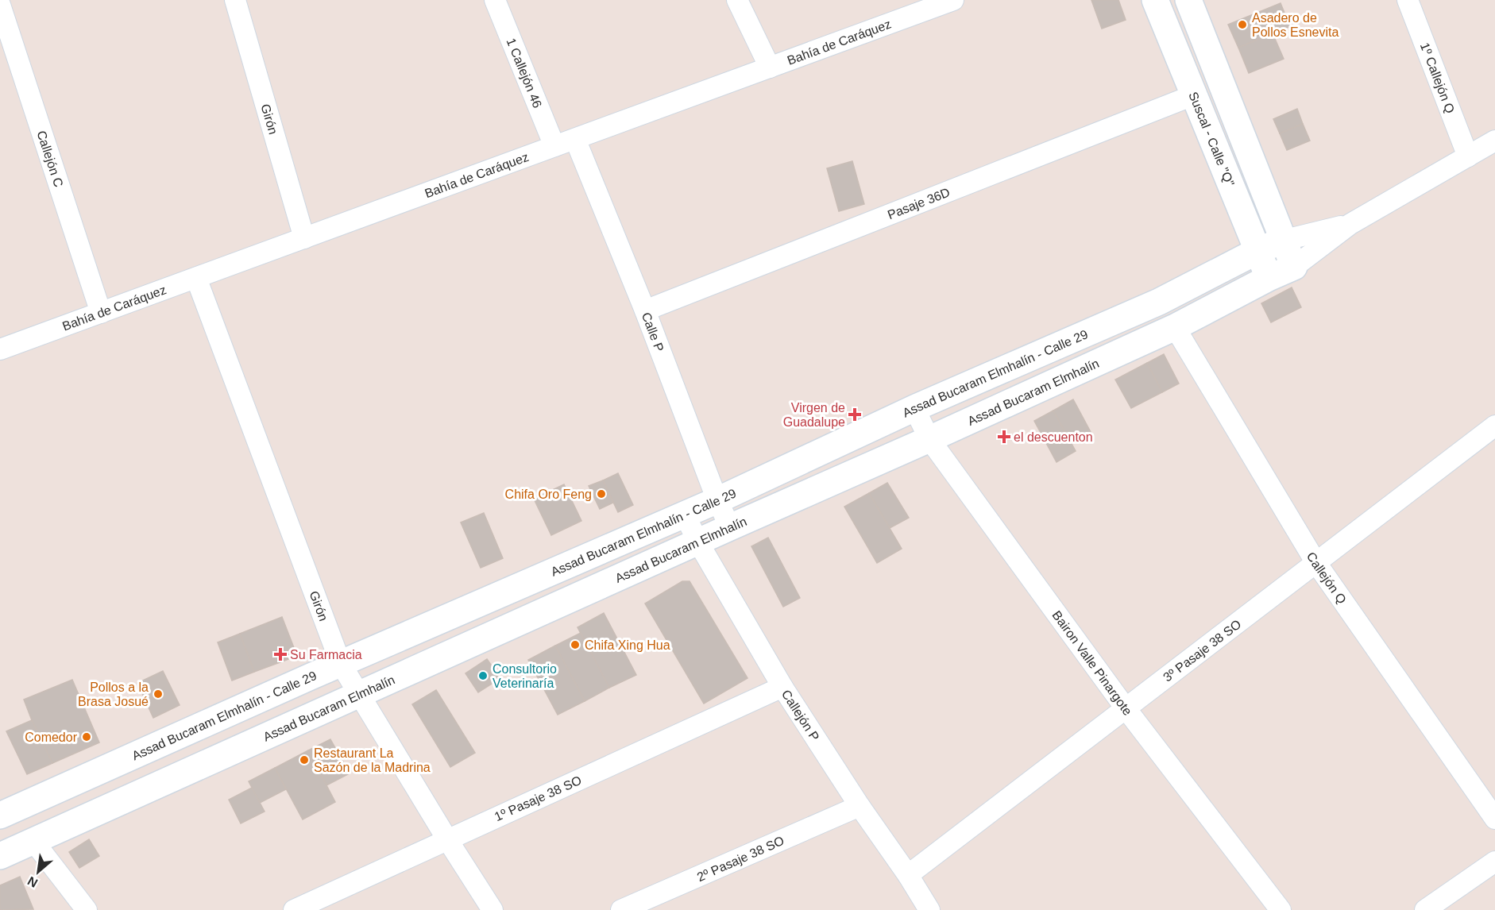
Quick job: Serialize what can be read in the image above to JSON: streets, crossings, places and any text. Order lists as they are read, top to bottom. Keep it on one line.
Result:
{"streets":{"main road":["Suscal - Calle \"Q\"","Assad Bucaram Elmhalín - Calle 29","Assad Bucaram Elmhalín"],"street":["Bahía de Caráquez","1 Callejón 46","1º Callejón Q","Girón","Callejón C","Pasaje 36D","Calle P","Callejón Q","3º Pasaje 38 SO","Bairon Valle Pinargote","Callejón P","1º Pasaje 38 SO","2º Pasaje 38 SO"]},"crossings":[["Bahía de Caráquez","1 Callejón 46"],["Bahía de Caráquez","Girón"],["Bahía de Caráquez","Callejón C"],["Bahía de Caráquez","Calle P"],["1º Callejón Q","Assad Bucaram Elmhalín"],["Girón","Assad Bucaram Elmhalín - Calle 29"],["Girón","Assad Bucaram Elmhalín"],["Girón","1º Pasaje 38 SO"],["Suscal - Calle \"Q\"","Pasaje 36D"],["Suscal - Calle \"Q\"","Assad Bucaram Elmhalín - Calle 29"],["Suscal - Calle \"Q\"","Assad Bucaram Elmhalín"],["Pasaje 36D","Calle P"],["Calle P","Assad Bucaram Elmhalín - Calle 29"],["Calle P","Assad Bucaram Elmhalín"],["Assad Bucaram Elmhalín - Calle 29","Assad Bucaram Elmhalín"],["Assad Bucaram Elmhalín - Calle 29","Bairon Valle Pinargote"],["Assad Bucaram Elmhalín - Calle 29","Callejón P"],["Assad Bucaram Elmhalín","Callejón Q"],["Assad Bucaram Elmhalín","Bairon Valle Pinargote"],["Assad Bucaram Elmhalín","Callejón P"],["Callejón Q","3º Pasaje 38 SO"],["3º Pasaje 38 SO","Bairon Valle Pinargote"],["3º Pasaje 38 SO","Callejón P"],["Callejón P","1º Pasaje 38 SO"],["Callejón P","2º Pasaje 38 SO"]],"places":{"other":["Asadero de Pollos Esnevita","Chifa Oro Feng","Chifa Xing Hua","Consultorio Veterinaría","Pollos a la Brasa Josué","Comedor","Restaurant La Sazón de la Madrina"],"health":["Virgen de Guadalupe","el descuenton","Su Farmacia"]},"north":"bottom left"}
